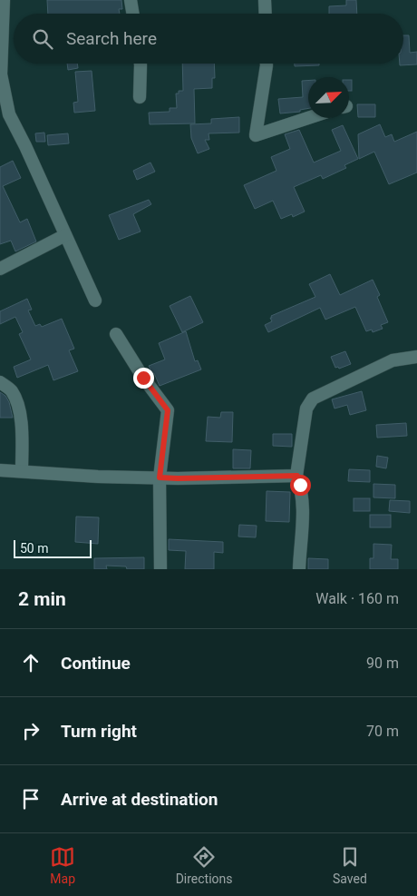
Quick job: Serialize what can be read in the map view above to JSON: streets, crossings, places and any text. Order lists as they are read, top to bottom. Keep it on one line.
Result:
{"scale_bar":"50 m","north":"top right","page":{"search":"Search here","scale":"50 m","heading":["2 min","Walk · 160 m"],"list":[["Continue","90 m"],["Turn right","70 m"],"Arrive at destination"],"nav":["Map","Directions","Saved"]}}
